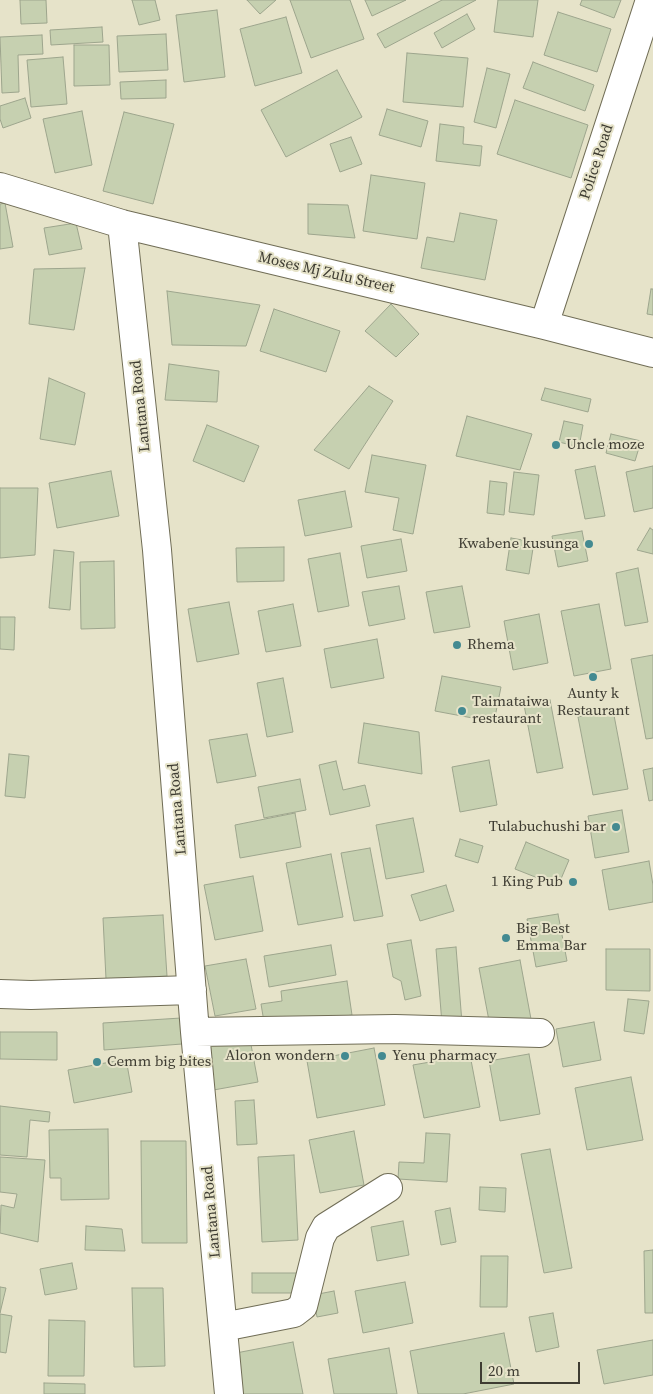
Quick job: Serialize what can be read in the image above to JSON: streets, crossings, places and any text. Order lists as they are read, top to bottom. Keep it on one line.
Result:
{"streets":{"street":["Police Road","Moses Mj Zulu Street","Lantana Road"]},"crossings":[["Police Road","Moses Mj Zulu Street"],["Moses Mj Zulu Street","Lantana Road"]],"places":["Uncle moze","Kwabene kusunga","Rhema","Aunty k Restaurant","Taimataiwa restaurant","Tulabuchushi bar","1 King Pub","Big Best Emma Bar","Aloron wondern","Yenu pharmacy","Cemm big bites"],"scale_bar":"20 m"}
